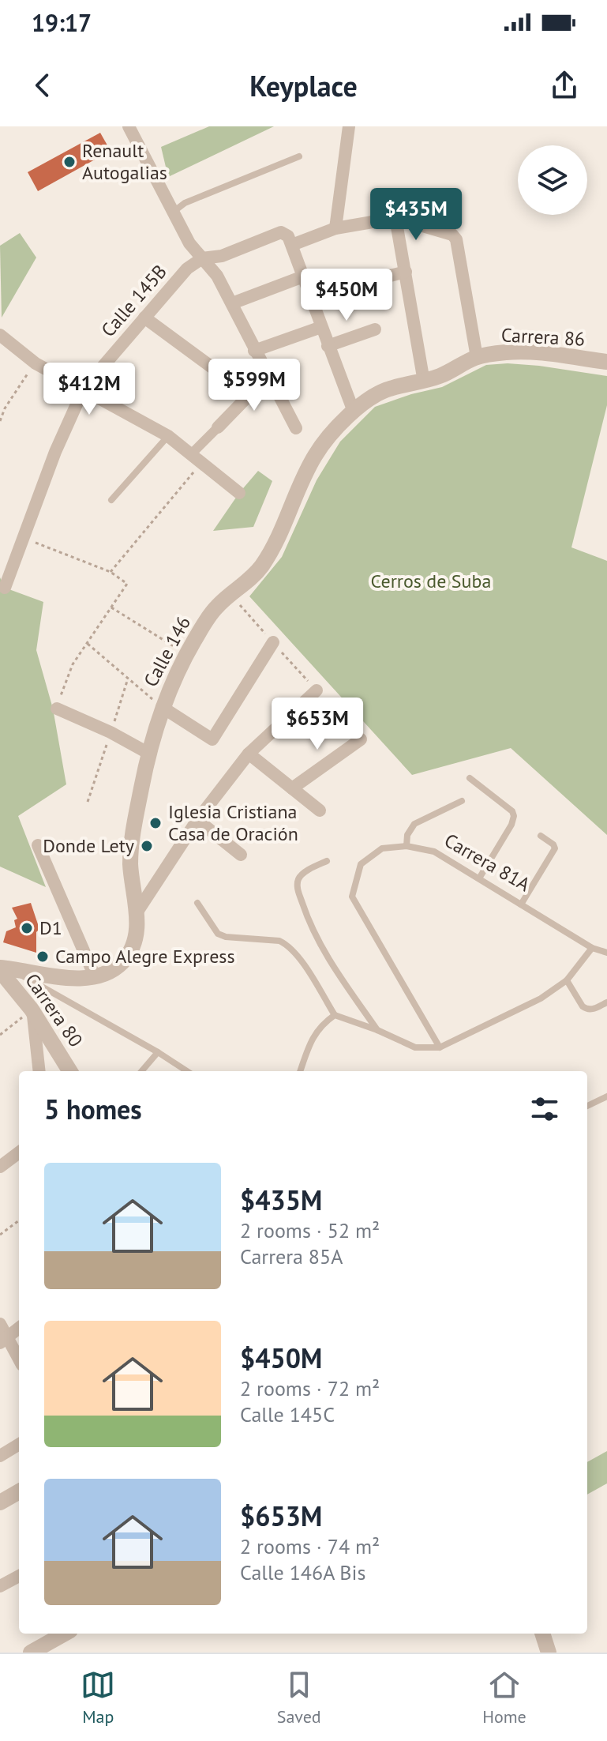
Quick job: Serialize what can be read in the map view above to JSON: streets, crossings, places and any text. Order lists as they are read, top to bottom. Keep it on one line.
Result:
{"streets":{"street":["Calle 145B","Carrera 86","Calle 146","Carrera 80"],"lane":["Carrera 81A"]},"crossings":[["Carrera 86","Calle 146"],["Calle 146","Carrera 80"]],"parks":["Cerros de Suba"],"places":["Renault Autogalias","Iglesia Cristiana Casa de Oración","Donde Lety","D1","Campo Alegre Express"],"page":{"status":"19:17","header":"Keyplace","price":["$435M","$450M","$599M","$412M","$653M"],"heading":"5 homes","list":[{"name":"$435M","note":"2 rooms · 52 m² · Carrera 85A"},{"name":"$450M","note":"2 rooms · 72 m² · Calle 145C"},{"name":"$653M","note":"2 rooms · 74 m² · Calle 146A Bis"}],"tabs":["Map","Saved","Home"]}}
